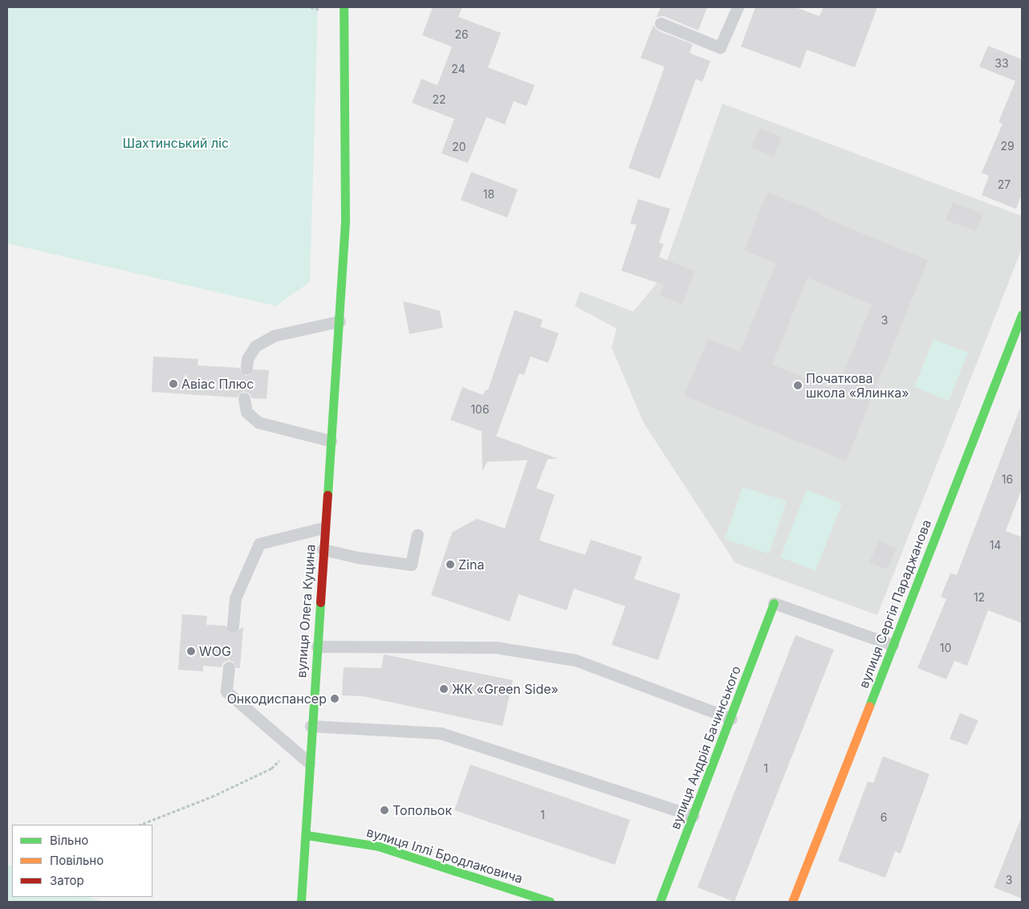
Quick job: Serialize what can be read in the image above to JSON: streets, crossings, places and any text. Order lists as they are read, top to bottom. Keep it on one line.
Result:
{"streets":{"street":["вулиця Сергія Параджанова","вулиця Олега Куцина","вулиця Андрія Бачинського","вулиця Іллі Бродлаковича"]},"crossings":[["вулиця Олега Куцина","вулиця Іллі Бродлаковича"]],"parks":["Шахтинський ліс"],"places":["Авіас Плюс","Початкова школа «Ялинка»","Zina","WOG","ЖК «Green Side»","Онкодиспансер","Топольок"],"house_numbers":["26","33","24","22","29","20","27","18","3","106","16","14","12","10","1","1","6","3"],"legend":["Вільно","Повільно","Затор"]}
